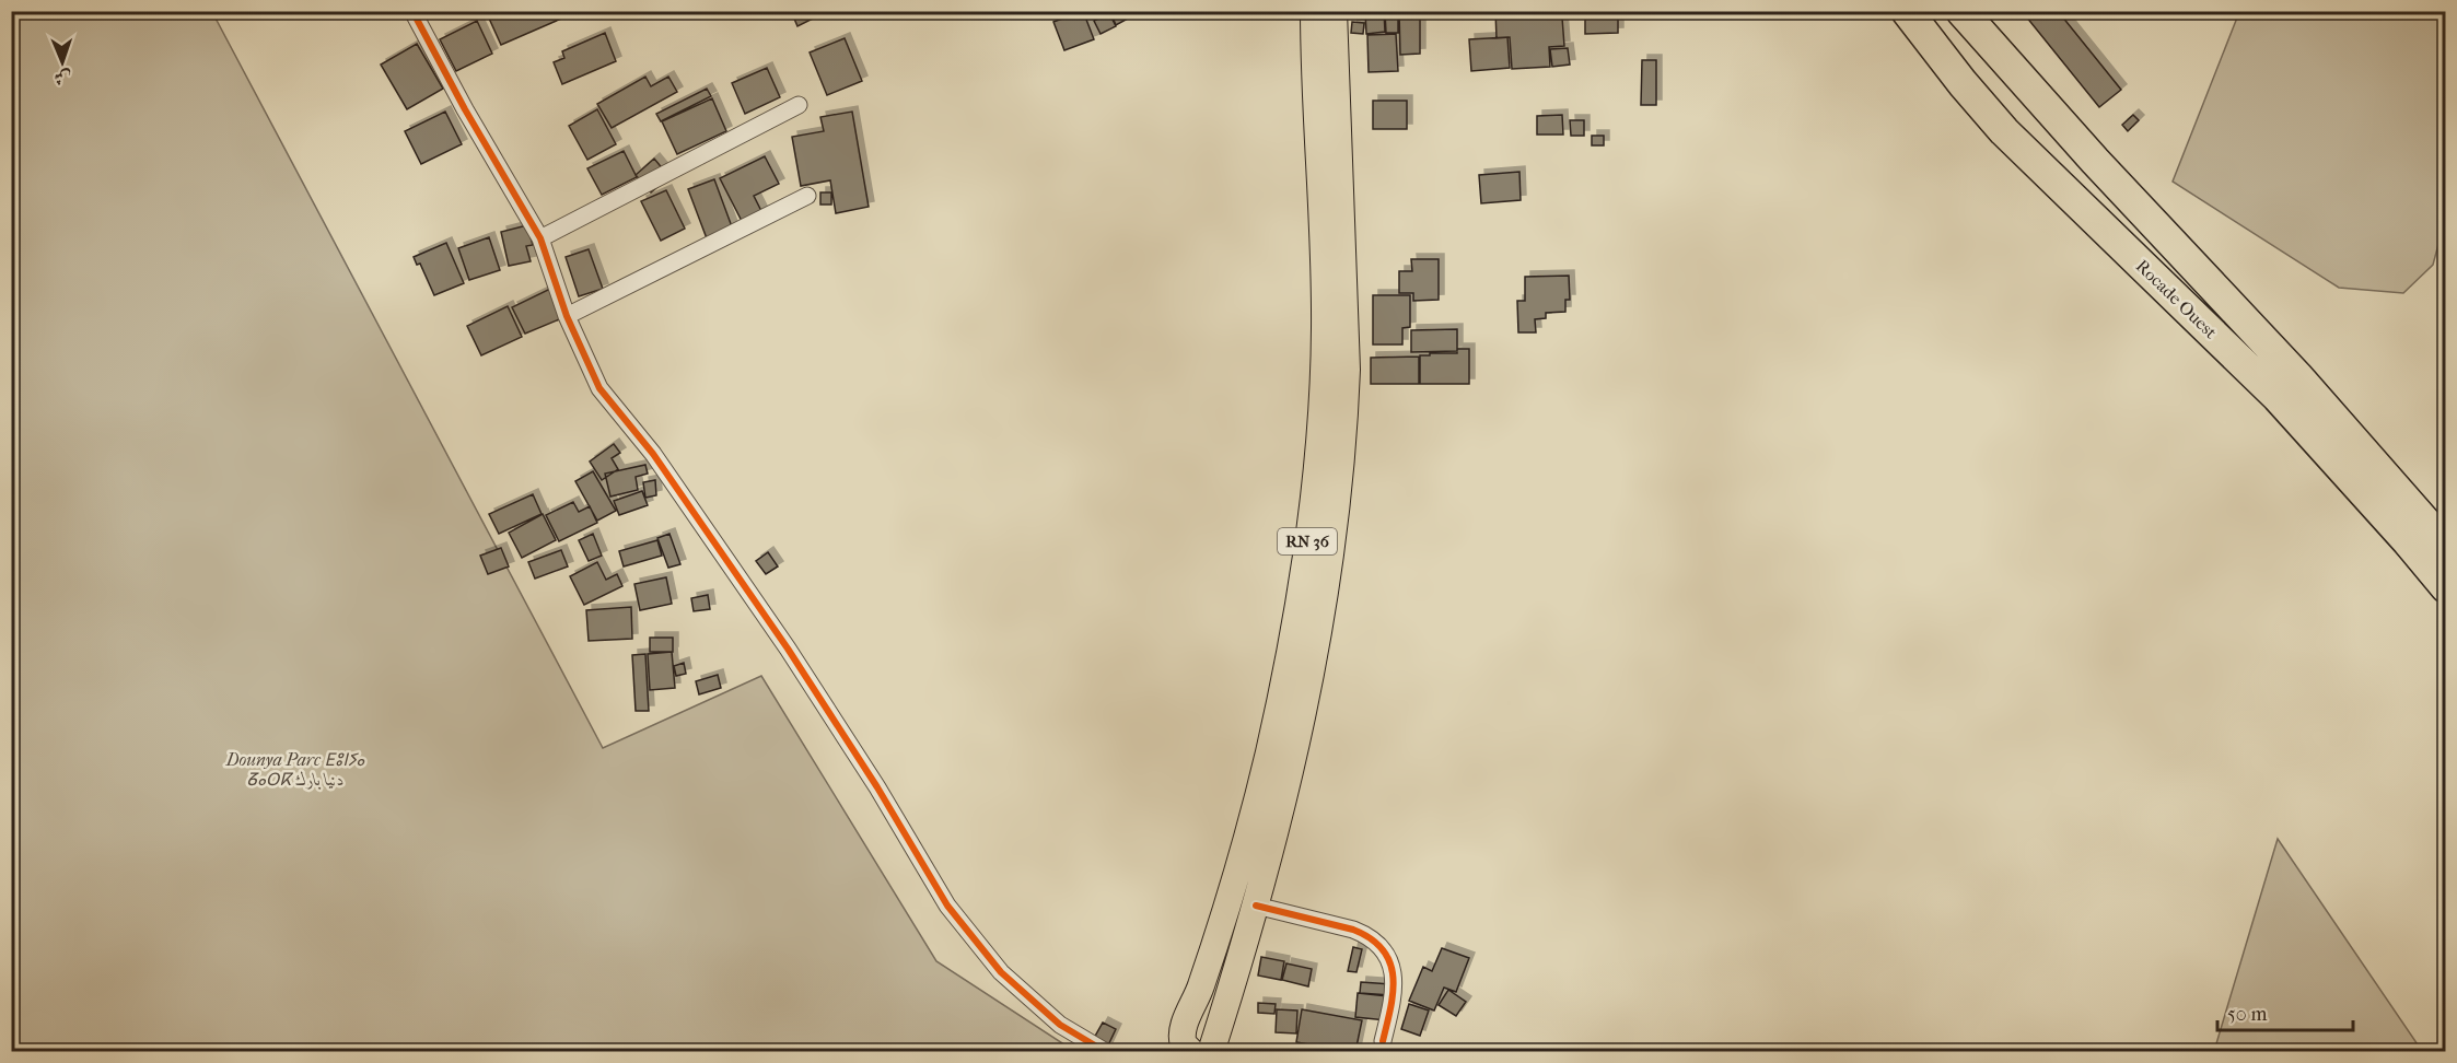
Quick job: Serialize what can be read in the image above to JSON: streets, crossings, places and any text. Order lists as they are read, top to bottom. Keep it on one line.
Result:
{"streets":{"highway":["Rocade Ouest"],"main road":["RN 36"]},"parks":["Dounya Parc ⴹⵓⵏⵢⴰ ⵒⴰⵔⴽ دنيا بارك"],"scale_bar":"50 m","north":"bottom"}
